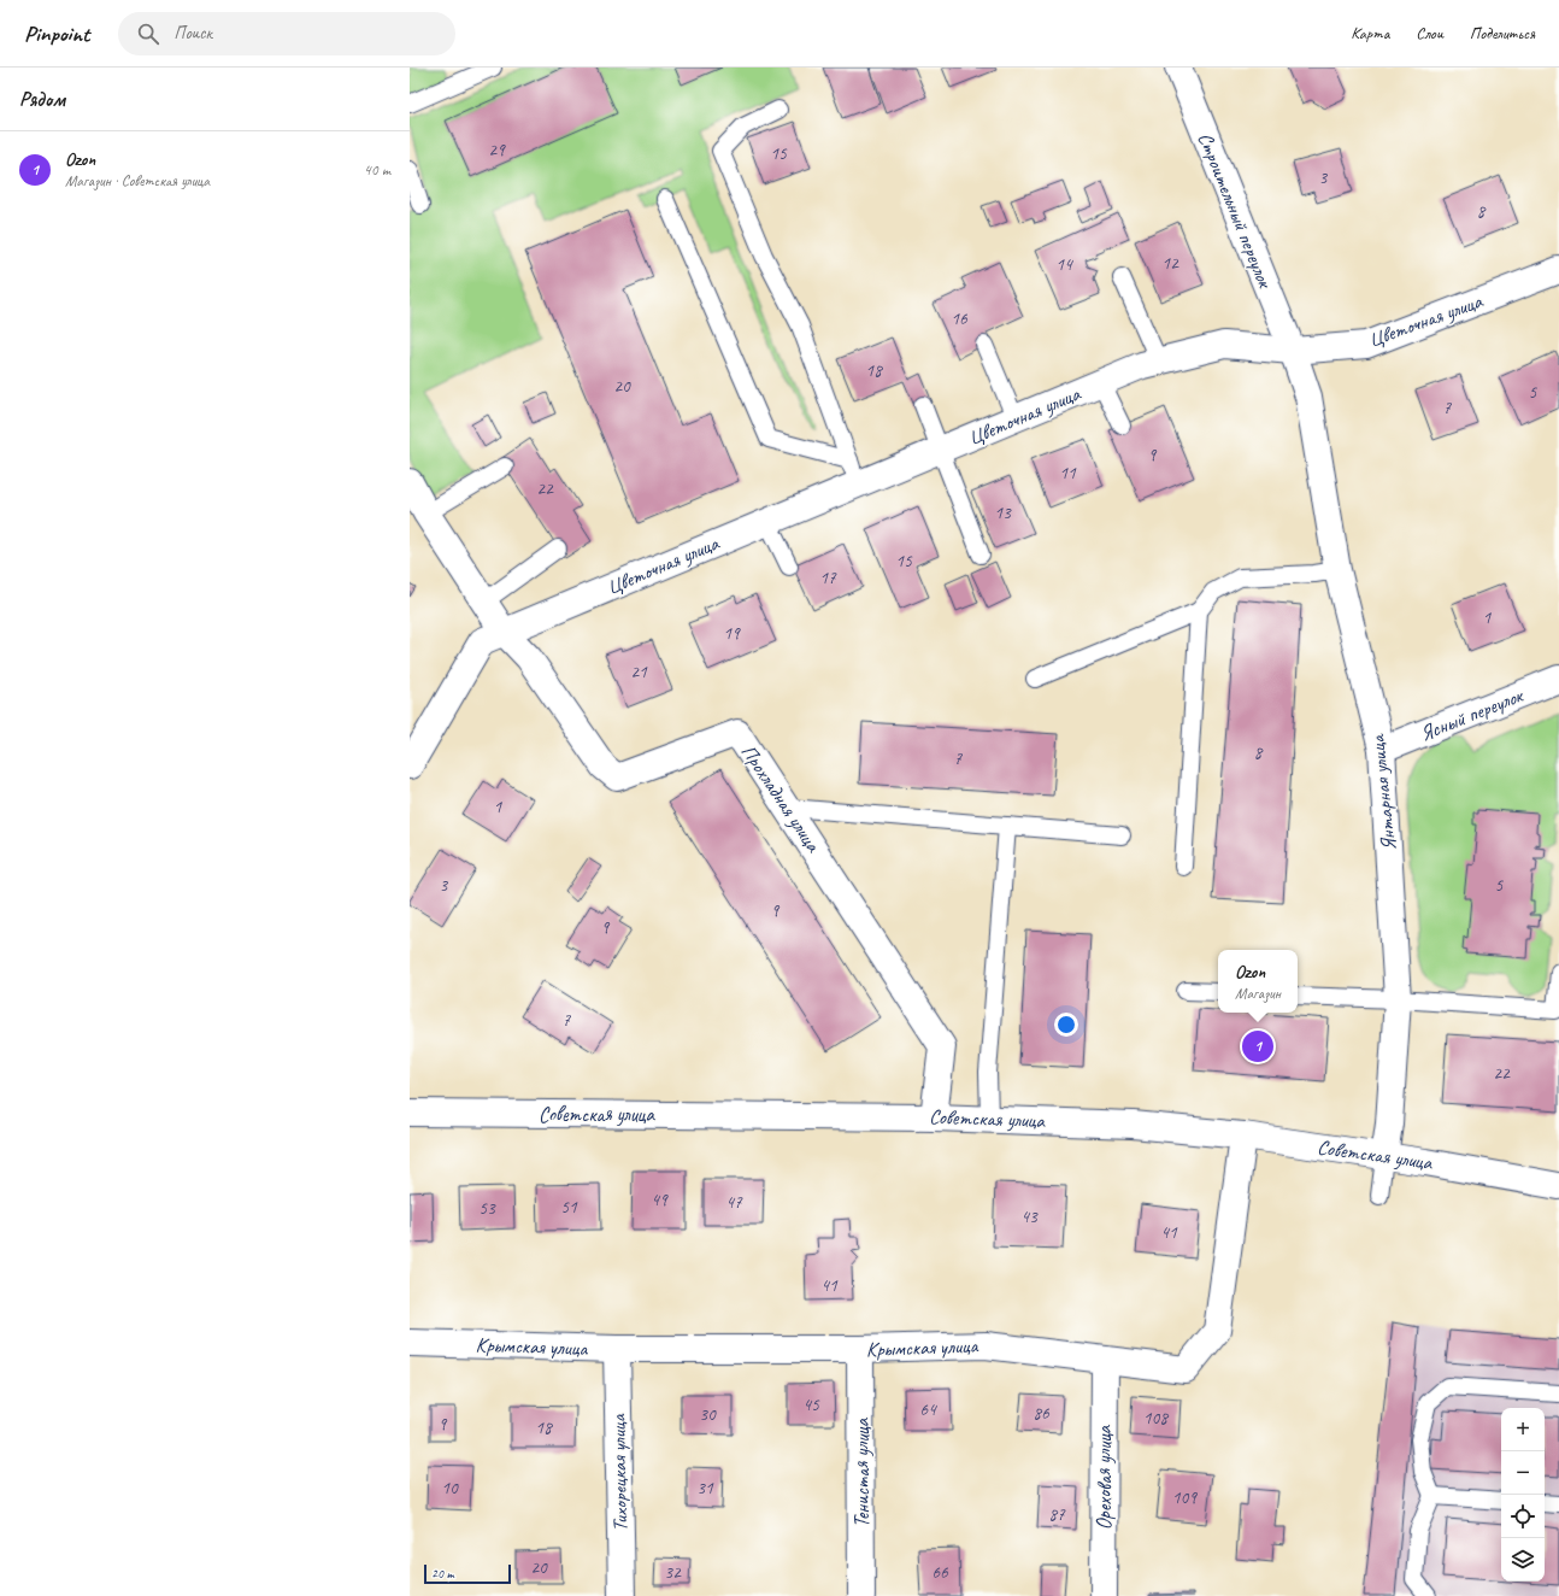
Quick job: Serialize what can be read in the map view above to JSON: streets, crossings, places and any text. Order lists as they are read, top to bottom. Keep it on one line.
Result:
{"streets":{"street":["Строительный переулок","Цветочная улица","Ясный переулок","Янтарная улица","Прохладная улица","Советская улица","Крымская улица","Тихорецкая улица","Тенистая улица","Ореховая улица"]},"crossings":[["Строительный переулок","Цветочная улица"],["Строительный переулок","Янтарная улица"],["Цветочная улица","Янтарная улица"],["Цветочная улица","Прохладная улица"],["Ясный переулок","Янтарная улица"],["Янтарная улица","Советская улица"],["Прохладная улица","Советская улица"],["Советская улица","Крымская улица"],["Крымская улица","Тихорецкая улица"],["Крымская улица","Тенистая улица"],["Крымская улица","Ореховая улица"]],"house_numbers":["29","15","3","8","12","14","16","18","20","5","7","9","11","22","13","15","17","1","19","21","8","7","1","3","5","9","9","7","22","49","47","51","53","43","41","41","45","64","86","30","108","9","18","10","31","109","87","20","32","66"],"scale_bar":"20 m","page":{"header":"Pinpoint","search":"Поиск","nav":["Карта","Слои","Поделиться"],"heading":"Рядом","list":[{"mark":"1","name":"Ozon","note":"Магазин · Советская улица","value":"40 m"}],"popup":["Ozon","Магазин"],"pins":"1","map_buttons":["+","−"],"scale":"20 m"}}
